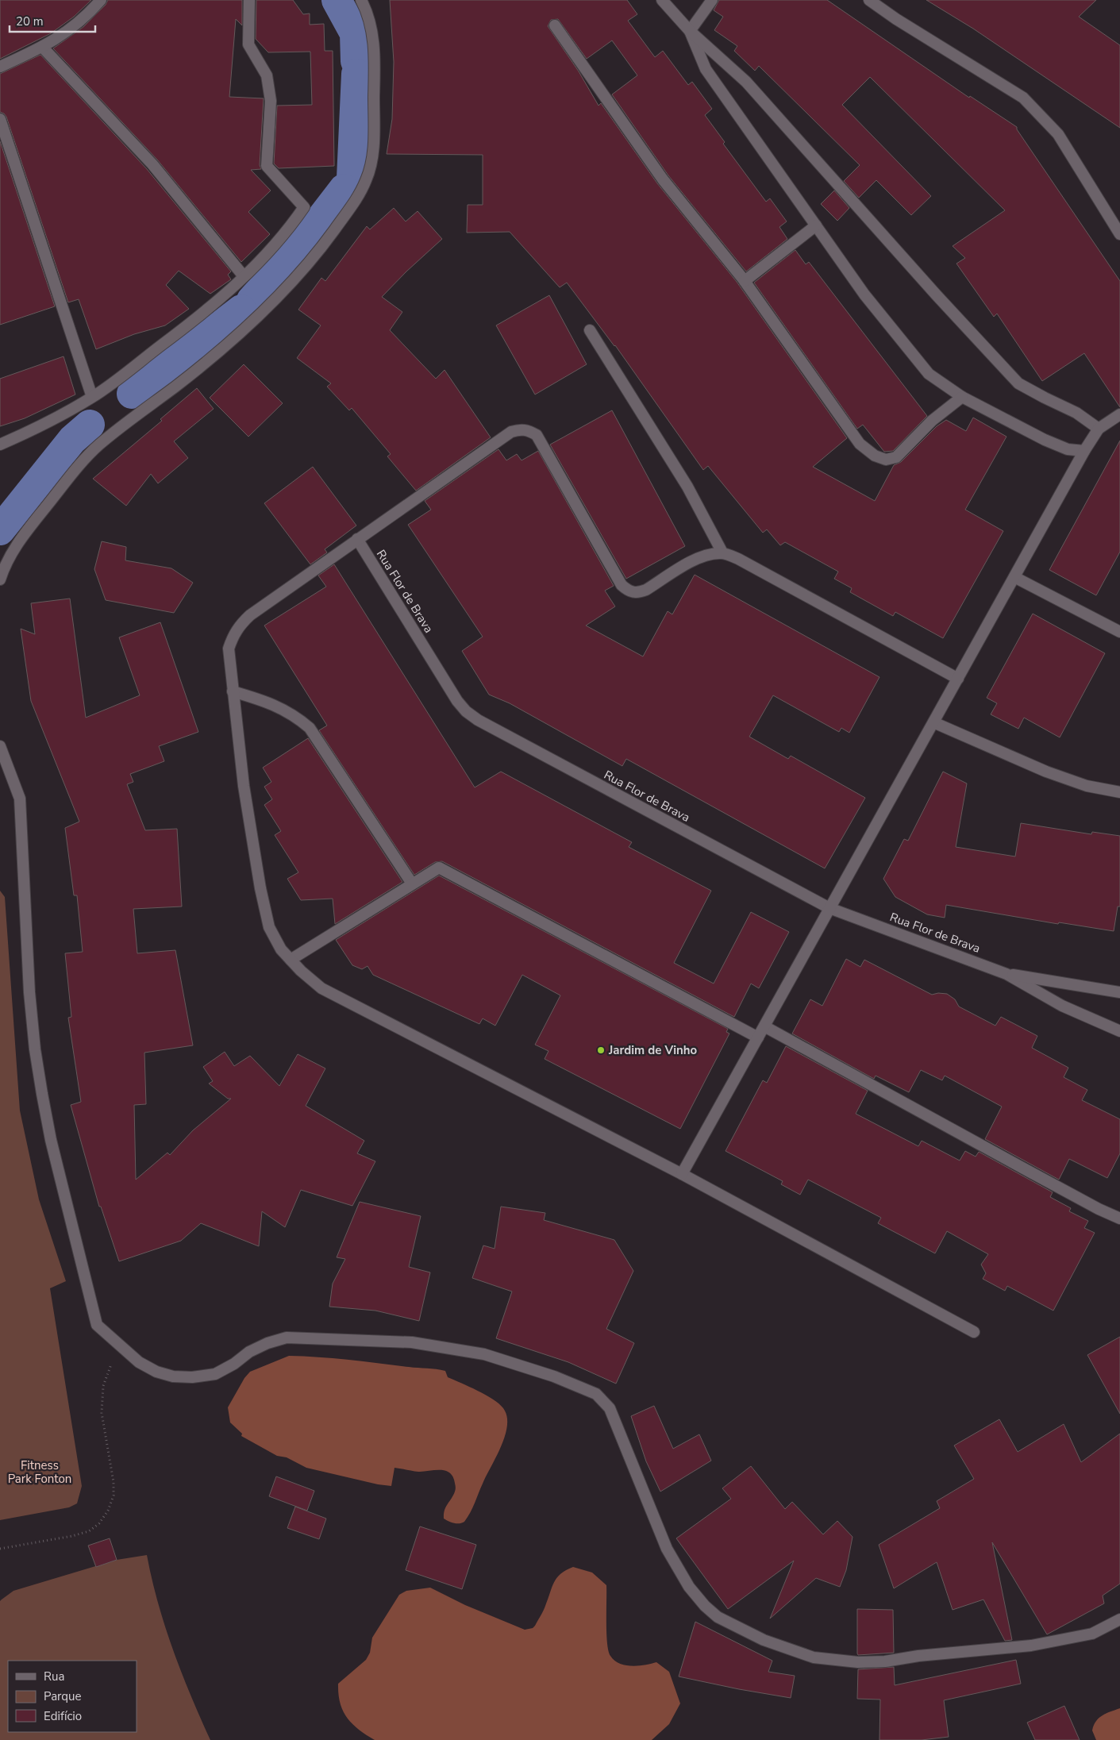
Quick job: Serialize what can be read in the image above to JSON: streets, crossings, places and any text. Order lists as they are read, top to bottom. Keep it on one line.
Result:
{"streets":{"street":["Rua Flor de Brava"]},"parks":["Fitness Park Fonton"],"places":["Jardim de Vinho"],"legend":["Rua","Parque","Edifício"],"scale_bar":"20 m"}
